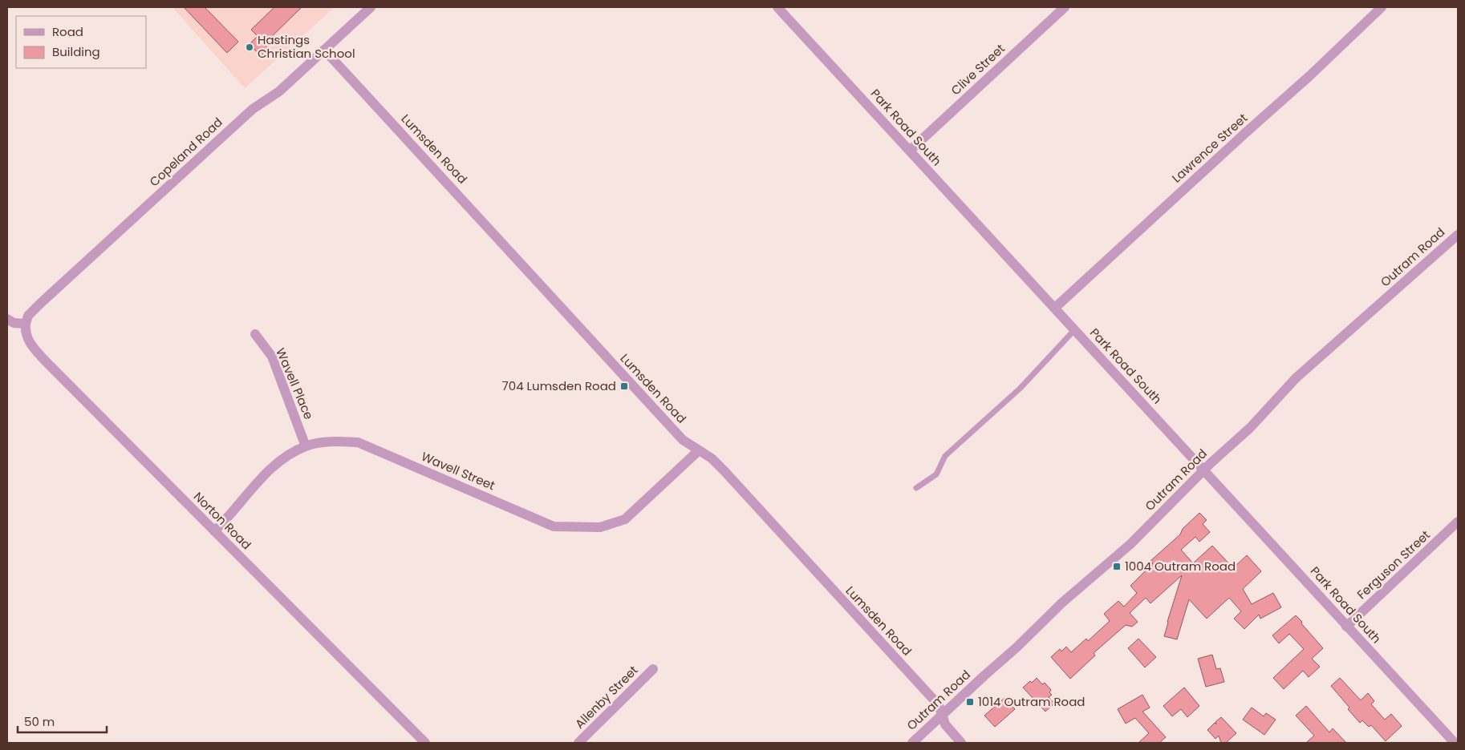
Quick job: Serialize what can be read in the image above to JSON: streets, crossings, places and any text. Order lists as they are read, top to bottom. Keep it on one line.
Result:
{"streets":{"street":["Clive Street","Park Road South","Lawrence Street","Lumsden Road","Copeland Road","Outram Road","Wavell Place","Wavell Street","Norton Road","Ferguson Street","Allenby Street"]},"crossings":[["Clive Street","Park Road South"],["Park Road South","Lawrence Street"],["Park Road South","Outram Road"],["Park Road South","Ferguson Street"],["Lumsden Road","Copeland Road"],["Lumsden Road","Outram Road"],["Lumsden Road","Wavell Street"],["Copeland Road","Norton Road"],["Wavell Place","Wavell Street"],["Wavell Street","Norton Road"]],"places":{"other":["Hastings Christian School"],"transit":["704 Lumsden Road","1004 Outram Road","1014 Outram Road"]},"legend":["Road","Building"],"scale_bar":"50 m"}
